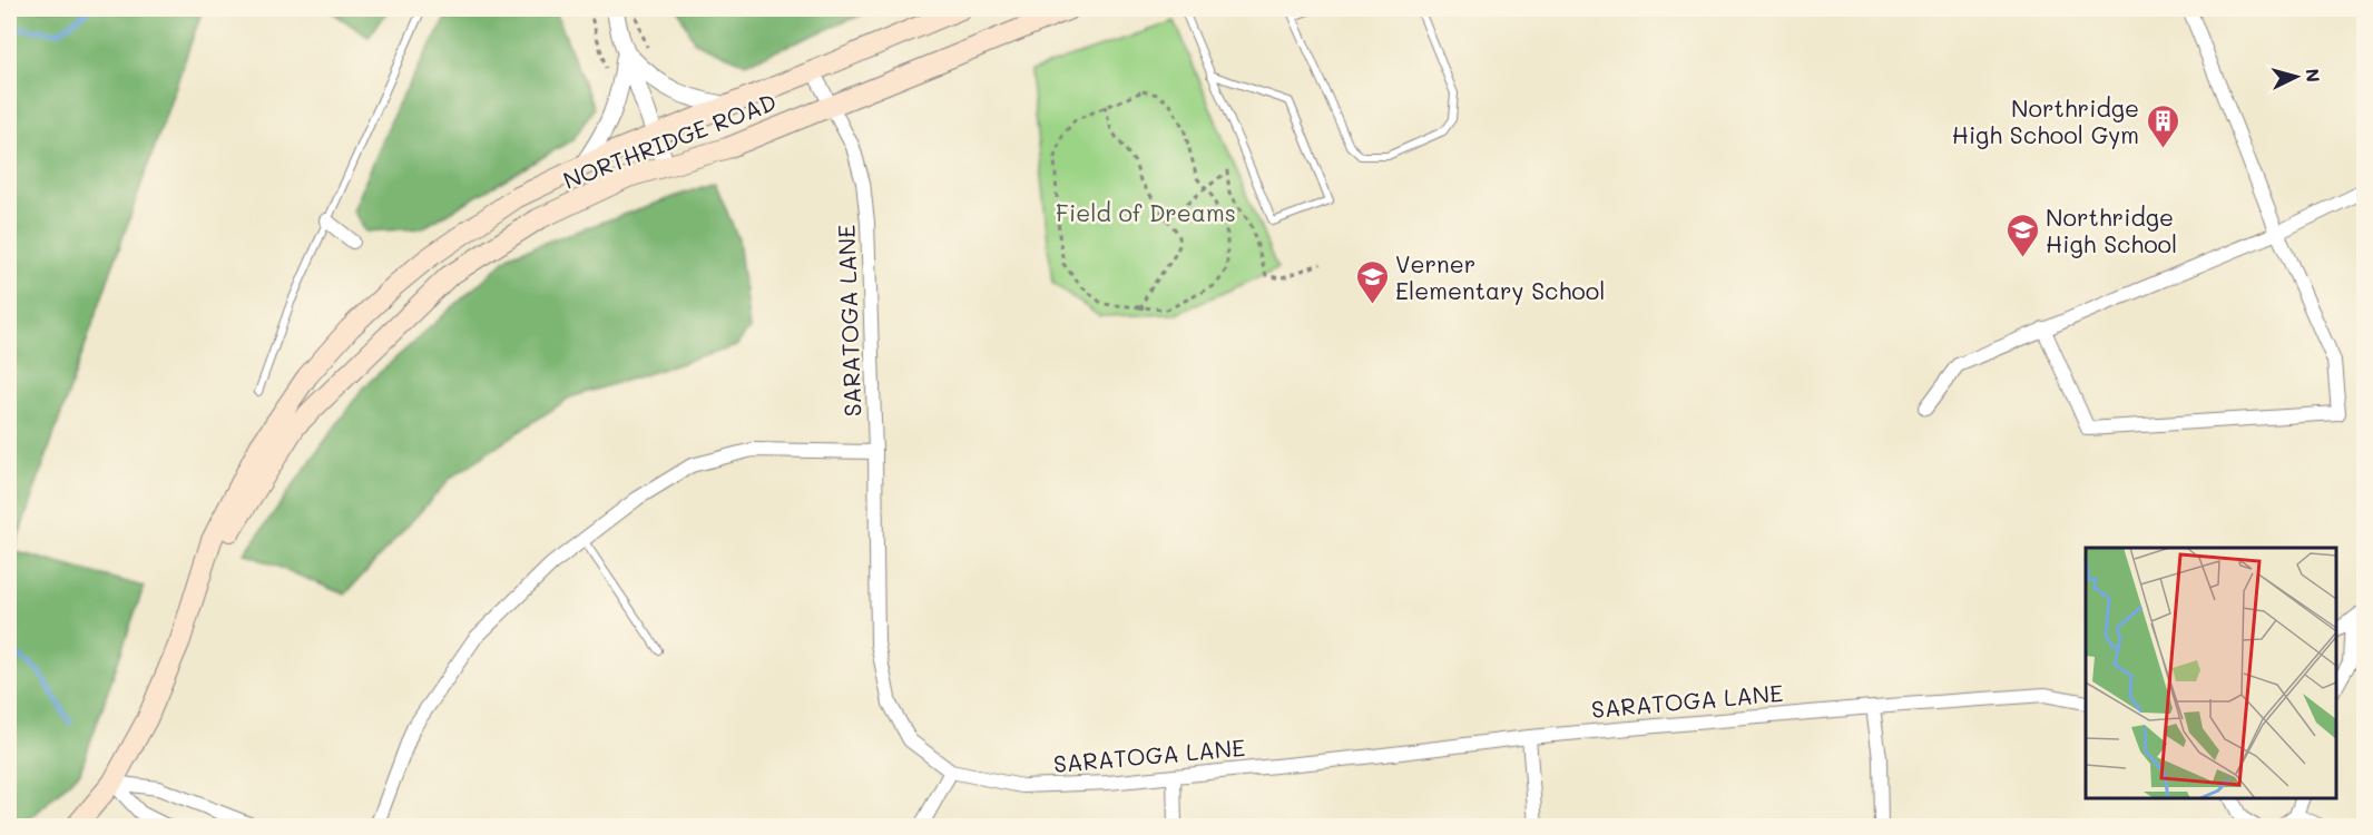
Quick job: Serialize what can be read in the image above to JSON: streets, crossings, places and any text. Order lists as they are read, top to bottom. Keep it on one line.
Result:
{"streets":{"main road":["NORTHRIDGE ROAD"],"street":["SARATOGA LANE"]},"crossings":[["NORTHRIDGE ROAD","SARATOGA LANE"]],"parks":["Field of Dreams"],"places":{"building":["Northridge High School Gym"],"school or university":["Northridge High School","Verner Elementary School"]},"north":"right"}
